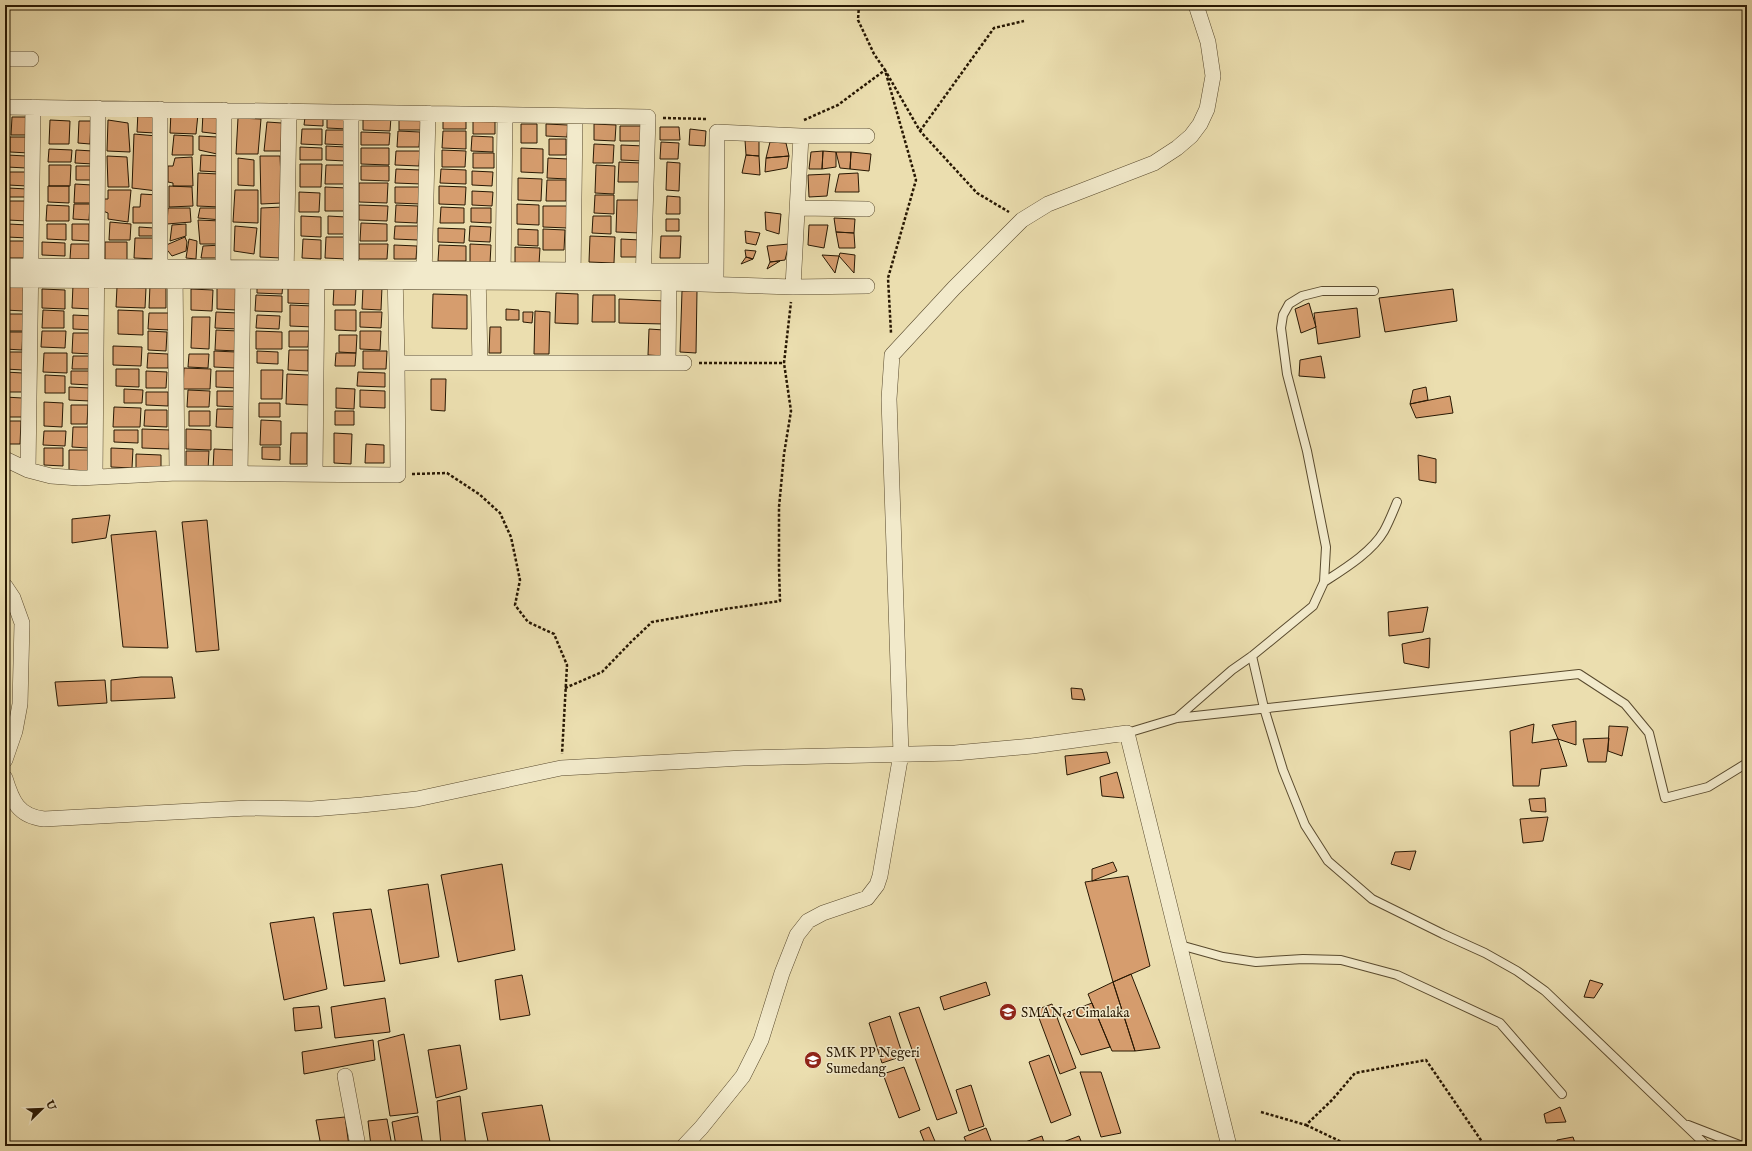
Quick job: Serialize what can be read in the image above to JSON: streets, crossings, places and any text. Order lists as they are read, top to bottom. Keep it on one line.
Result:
{"places":{"school or university":["SMAN 2 Cimalaka","SMK PP Negeri Sumedang"]},"north":"top right"}
